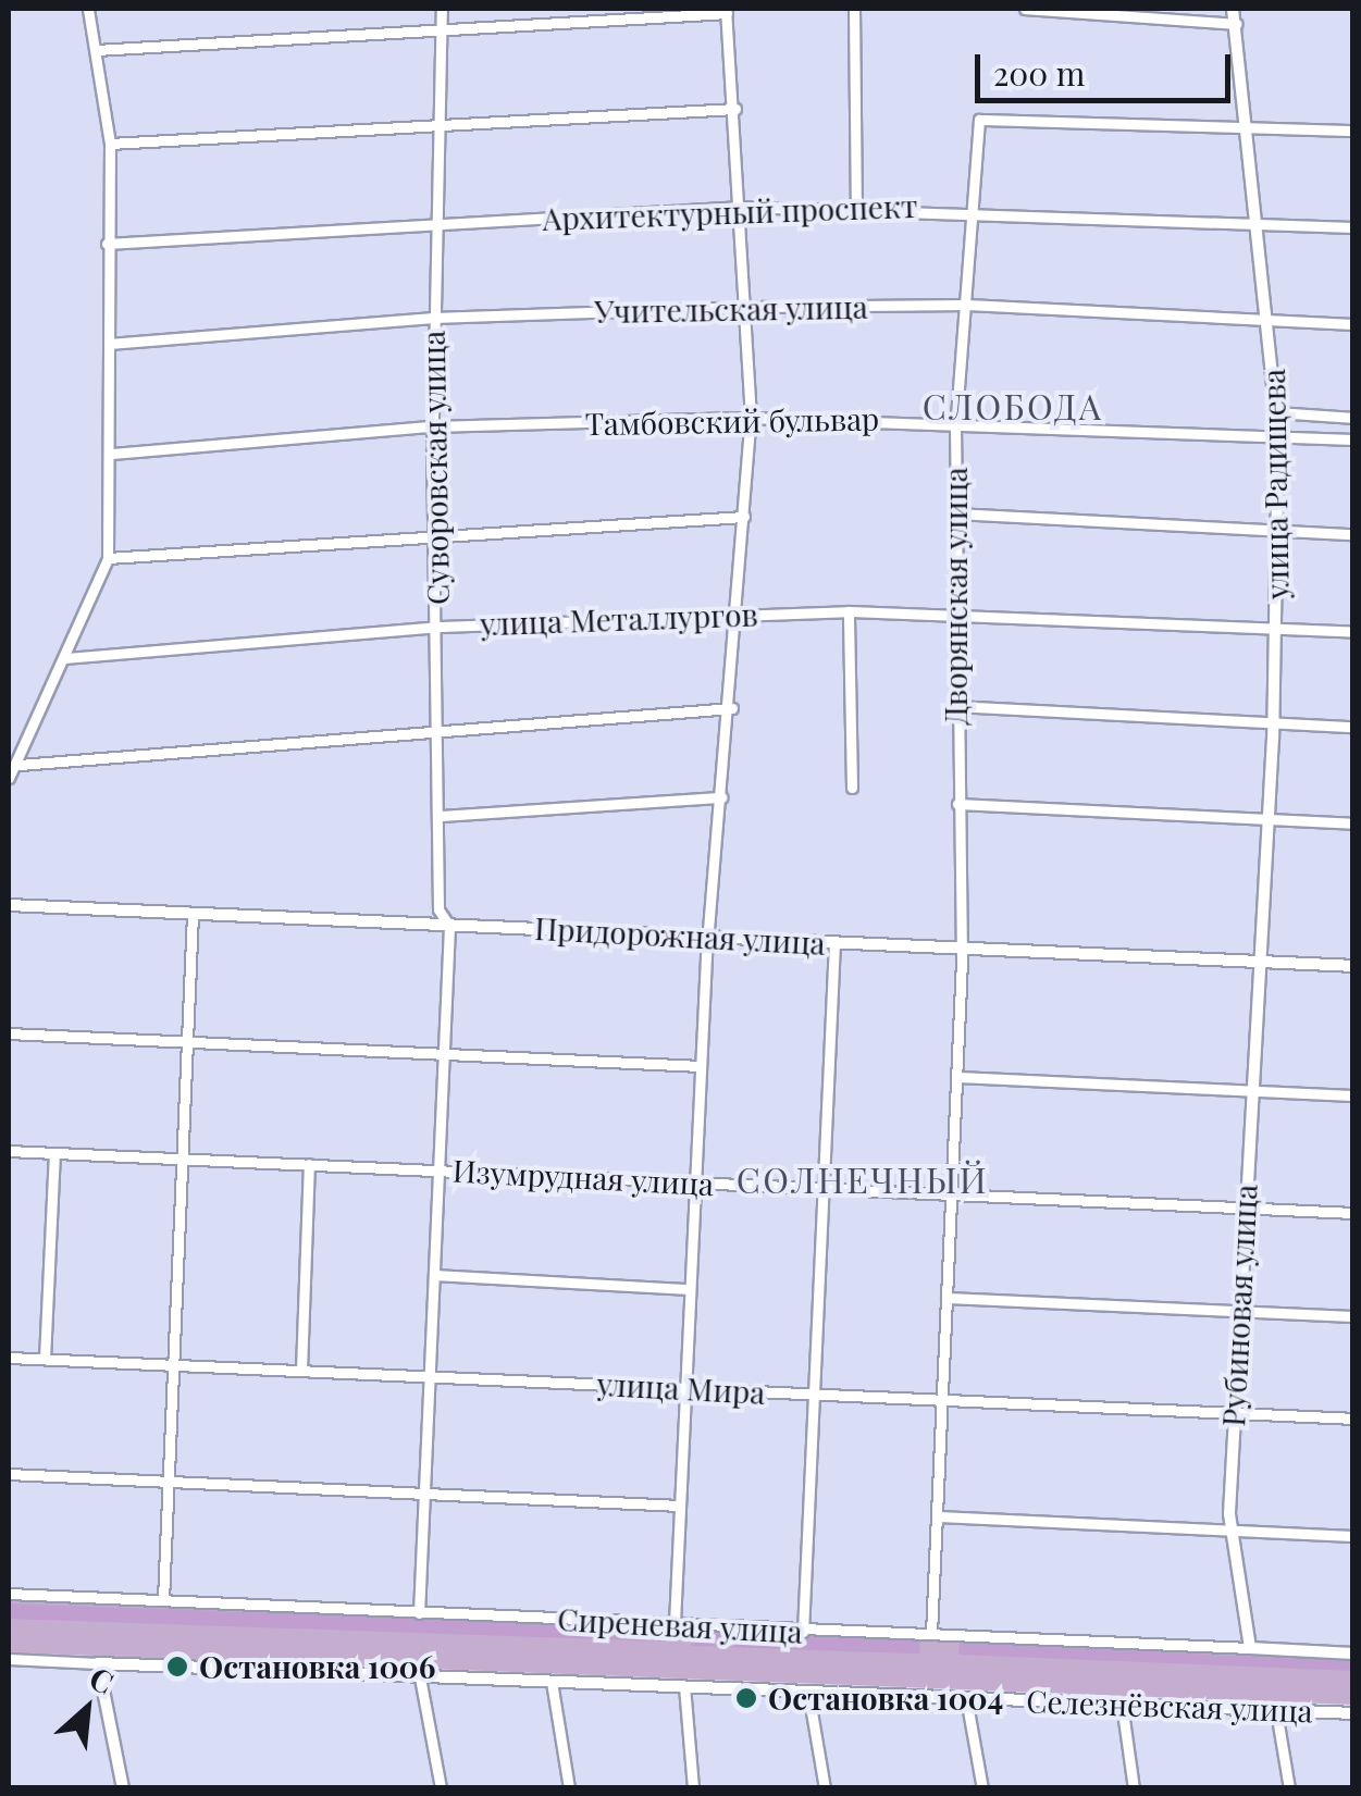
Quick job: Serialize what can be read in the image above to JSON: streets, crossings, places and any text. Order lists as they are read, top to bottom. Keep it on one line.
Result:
{"streets":{"street":["Архитектурный проспект","Учительская улица","Тамбовский бульвар","Суворовская улица","улица Радищева","Дворянская улица","улица Металлургов","Придорожная улица","Изумрудная улица","Рубиновая улица","улица Мира","Сиреневая улица","Селезнёвская улица"]},"crossings":[["Архитектурный проспект","Суворовская улица"],["Архитектурный проспект","улица Радищева"],["Архитектурный проспект","Дворянская улица"],["Учительская улица","Суворовская улица"],["Учительская улица","улица Радищева"],["Учительская улица","Дворянская улица"],["Тамбовский бульвар","Суворовская улица"],["Тамбовский бульвар","улица Радищева"],["Тамбовский бульвар","Дворянская улица"],["Суворовская улица","улица Металлургов"],["Суворовская улица","Придорожная улица"],["Суворовская улица","Изумрудная улица"],["Суворовская улица","улица Мира"],["Суворовская улица","Сиреневая улица"],["улица Радищева","Дворянская улица"],["улица Радищева","Придорожная улица"],["улица Радищева","Рубиновая улица"],["Дворянская улица","улица Металлургов"],["Дворянская улица","Придорожная улица"],["Дворянская улица","Изумрудная улица"],["Дворянская улица","улица Мира"],["Дворянская улица","Сиреневая улица"],["Придорожная улица","Рубиновая улица"],["Изумрудная улица","Рубиновая улица"],["Рубиновая улица","улица Мира"],["Рубиновая улица","Сиреневая улица"]],"districts":["СЛОБОДА","СОЛНЕЧНЫЙ"],"places":["Остановка 1006","Остановка 1004"],"scale_bar":"200 m","north":"top right"}
